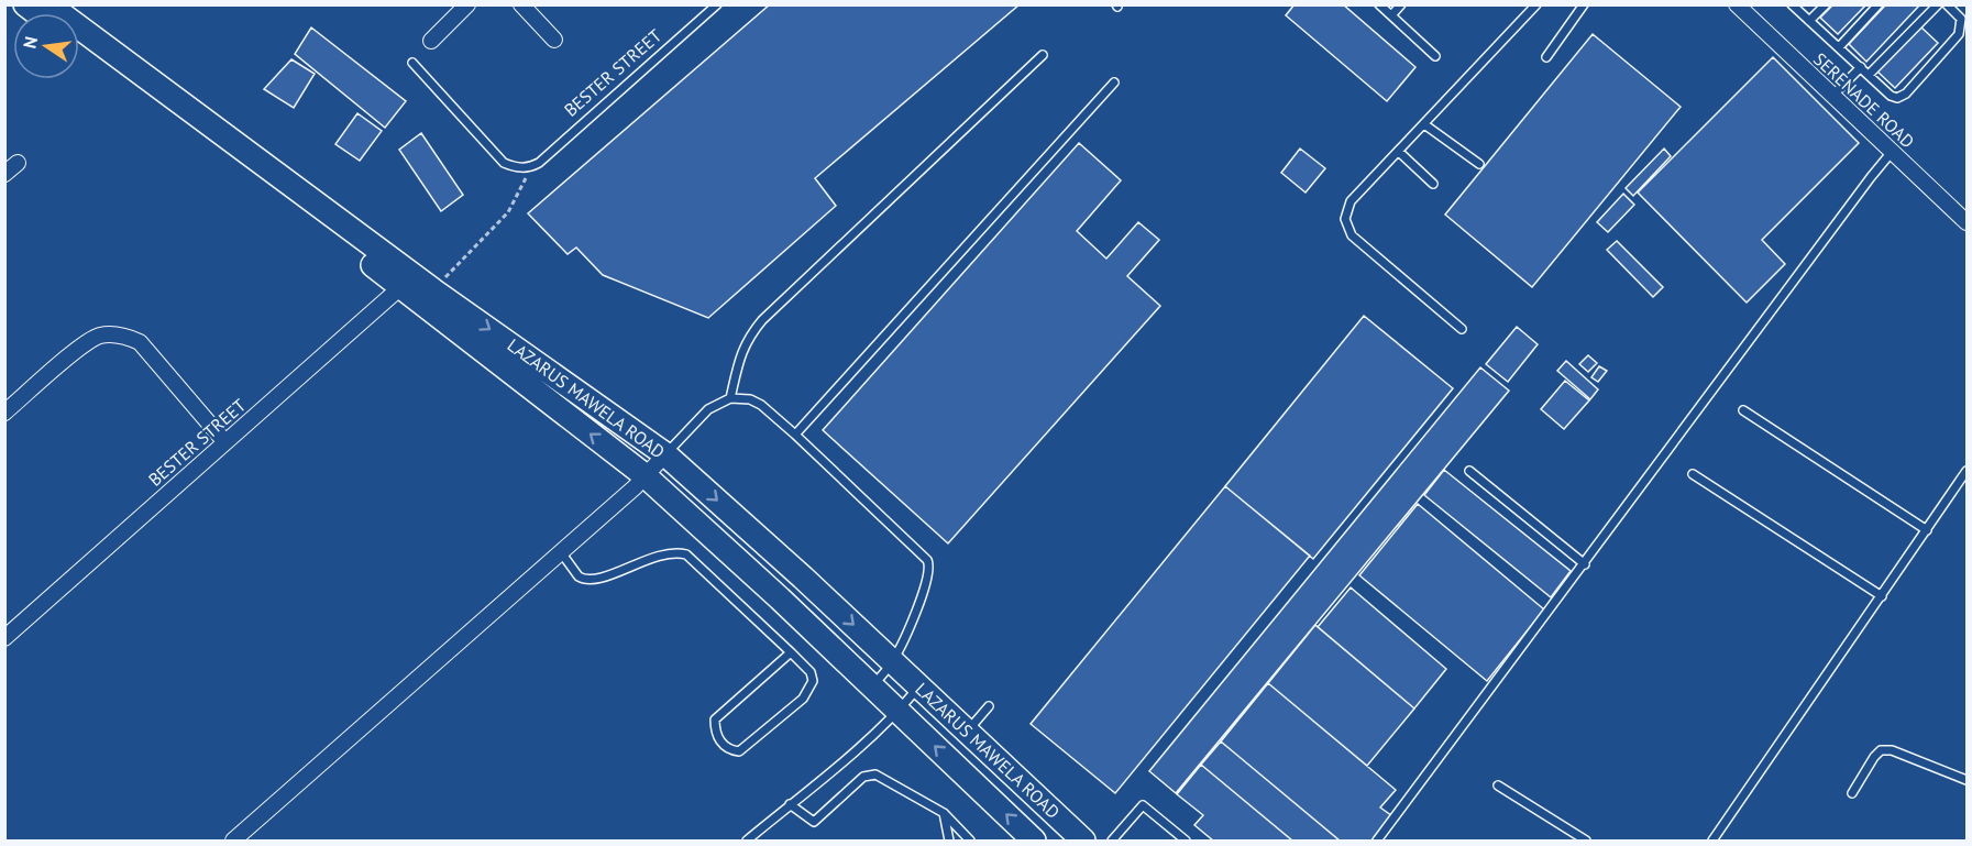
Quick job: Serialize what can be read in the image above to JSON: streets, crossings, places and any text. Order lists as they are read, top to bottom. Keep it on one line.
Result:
{"streets":{"main road":["LAZARUS MAWELA ROAD"],"street":["BESTER STREET","SERENADE ROAD"]},"crossings":[["BESTER STREET","LAZARUS MAWELA ROAD"]],"north":"left"}
